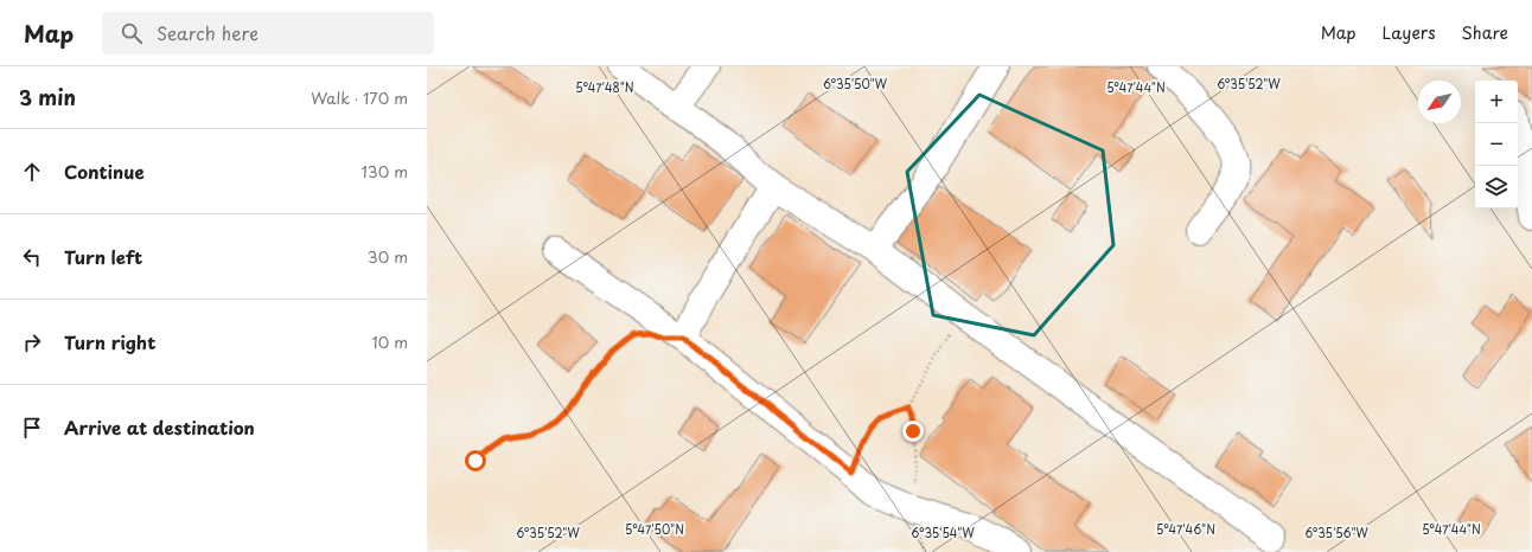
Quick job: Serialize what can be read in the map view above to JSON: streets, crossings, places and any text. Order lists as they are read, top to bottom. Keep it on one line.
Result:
{"north":"bottom left","page":{"header":"Map","search":"Search here","nav":["Map","Layers","Share"],"heading":["3 min","Walk · 170 m"],"map_buttons":["+","−"],"list":[["Continue","130 m"],["Turn left","30 m"],["Turn right","10 m"],"Arrive at destination"]},"coordinates":["6°35'50\"W","6°35'52\"W","5°47'48\"N","5°47'44\"N","5°47'50\"N","5°47'46\"N","6°35'54\"W","6°35'56\"W"]}
